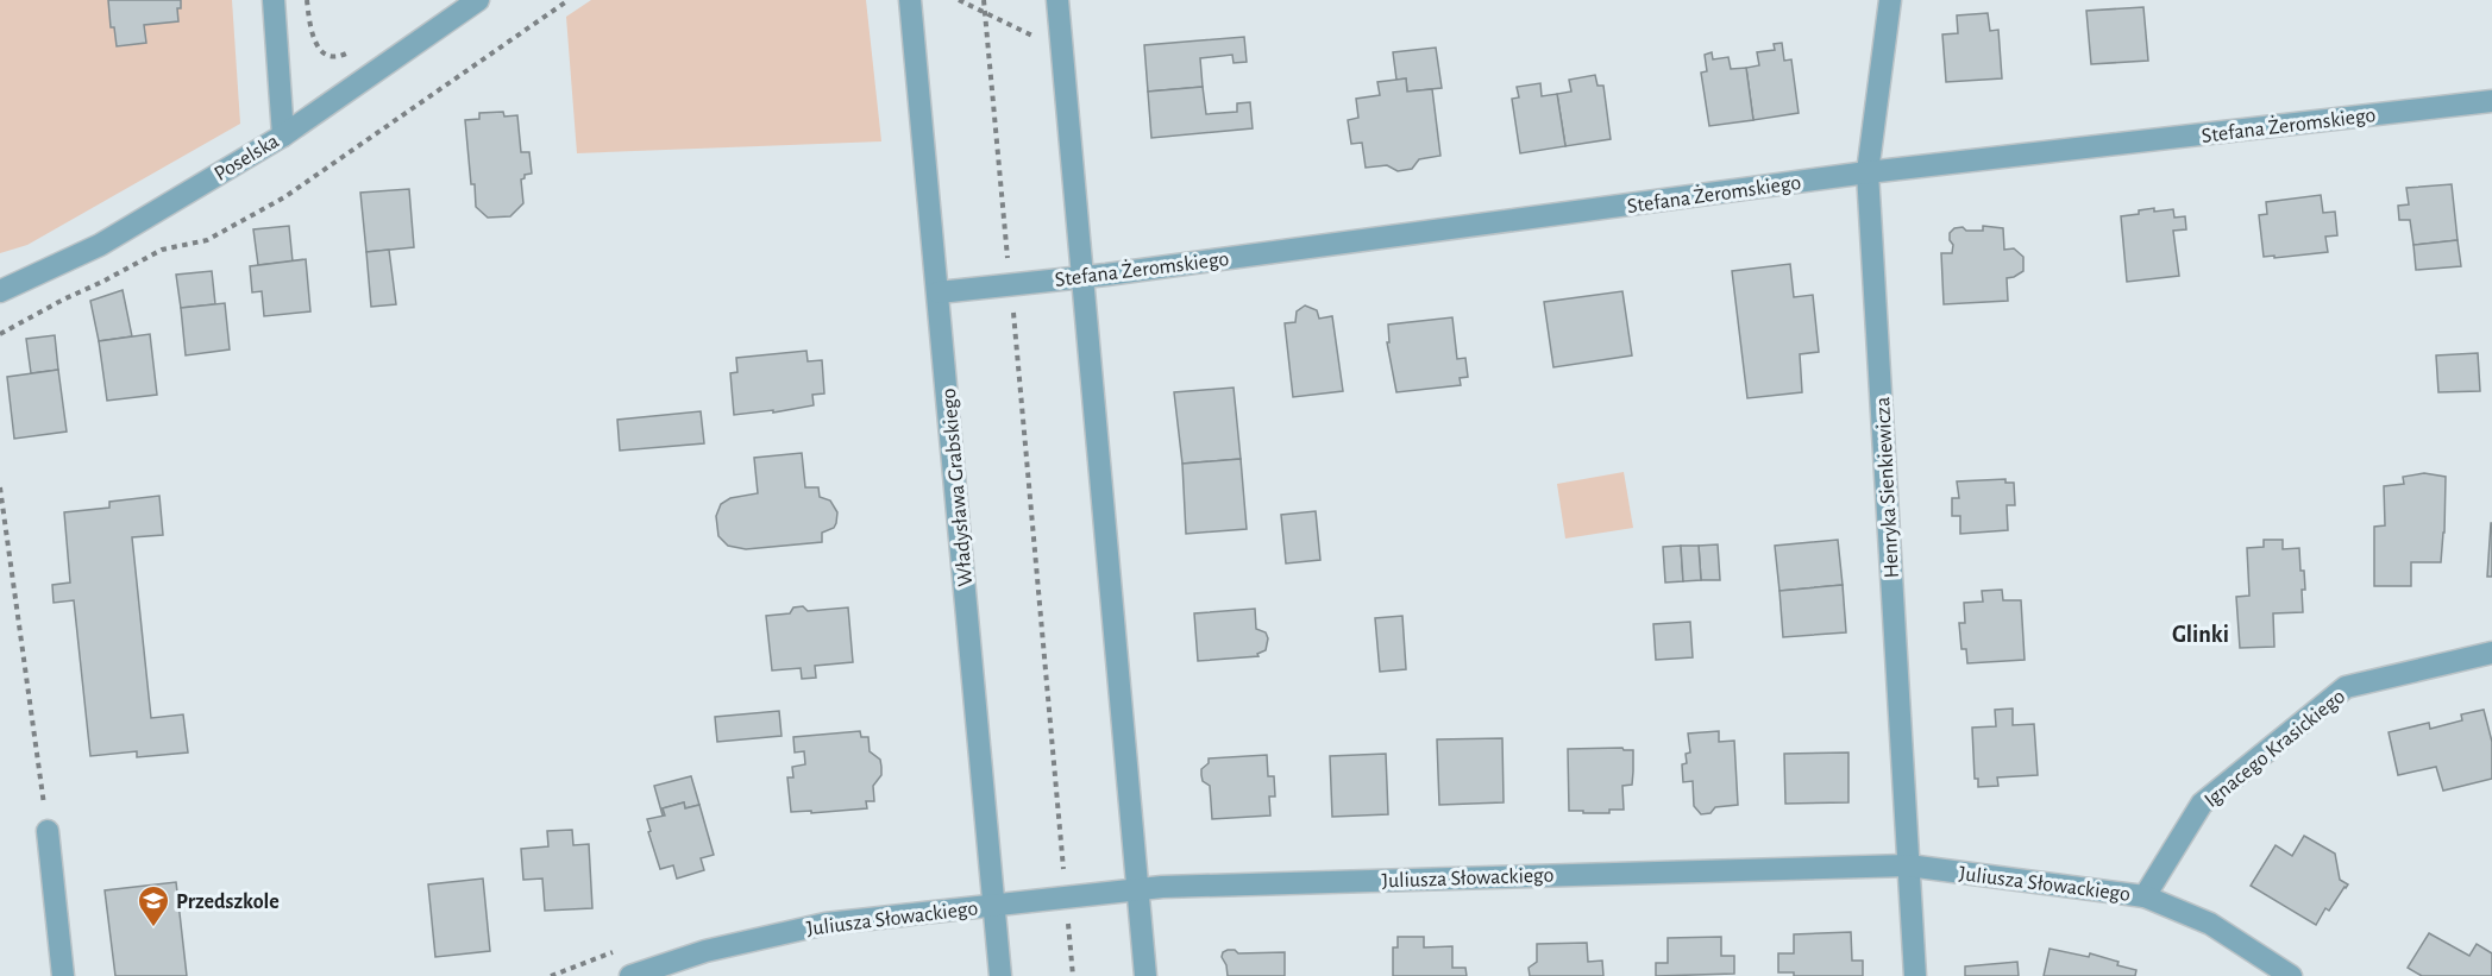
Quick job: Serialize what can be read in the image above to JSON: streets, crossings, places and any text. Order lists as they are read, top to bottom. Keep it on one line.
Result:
{"streets":{"street":["Stefana Żeromskiego","Poselska","Władysława Grabskiego","Henryka Sienkiewicza","Ignacego Krasickiego","Juliusza Słowackiego"]},"crossings":[["Stefana Żeromskiego","Władysława Grabskiego"],["Stefana Żeromskiego","Henryka Sienkiewicza"],["Władysława Grabskiego","Juliusza Słowackiego"],["Henryka Sienkiewicza","Juliusza Słowackiego"],["Ignacego Krasickiego","Juliusza Słowackiego"]],"districts":["Glinki"],"places":{"school or university":["Przedszkole"]}}
